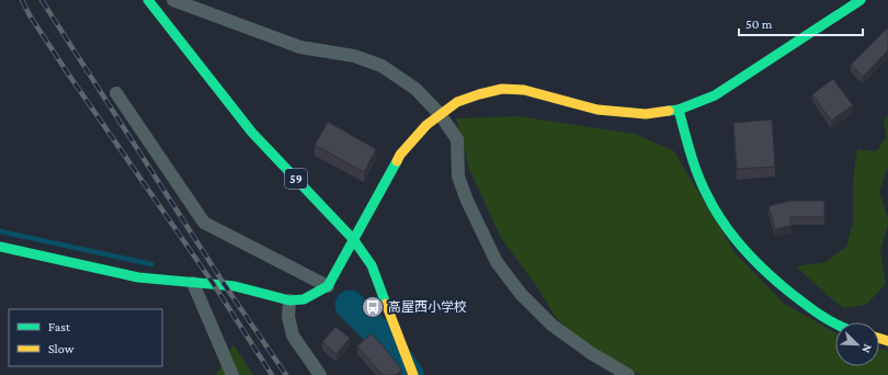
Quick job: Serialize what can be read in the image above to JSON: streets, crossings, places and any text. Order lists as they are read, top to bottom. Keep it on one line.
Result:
{"streets":{"street":["59"]},"places":{"bus stop":["高屋西小学校"]},"legend":["Fast","Slow"],"scale_bar":"50 m","north":"bottom right"}
